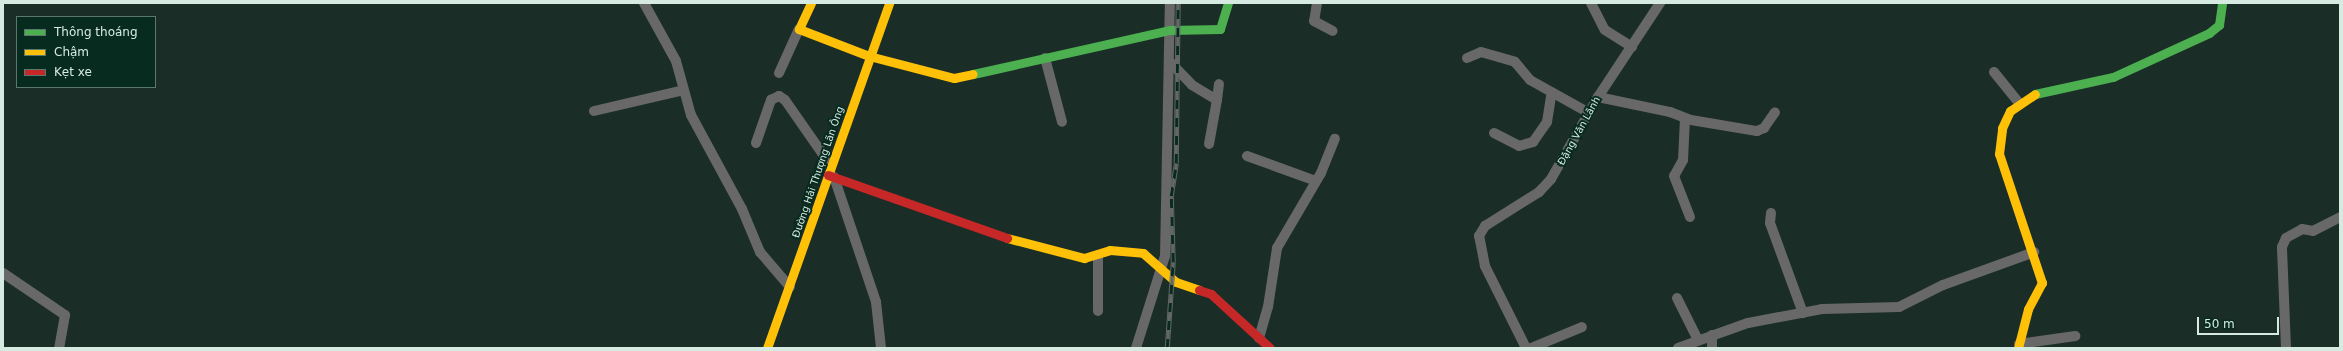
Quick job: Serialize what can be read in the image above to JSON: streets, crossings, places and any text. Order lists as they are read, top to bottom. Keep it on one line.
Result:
{"streets":{"street":["Đặng Văn Lãnh","Đường Hải Thượng Lãn Ông"]},"legend":["Thông thoáng","Chậm","Kẹt xe"],"scale_bar":"50 m"}
